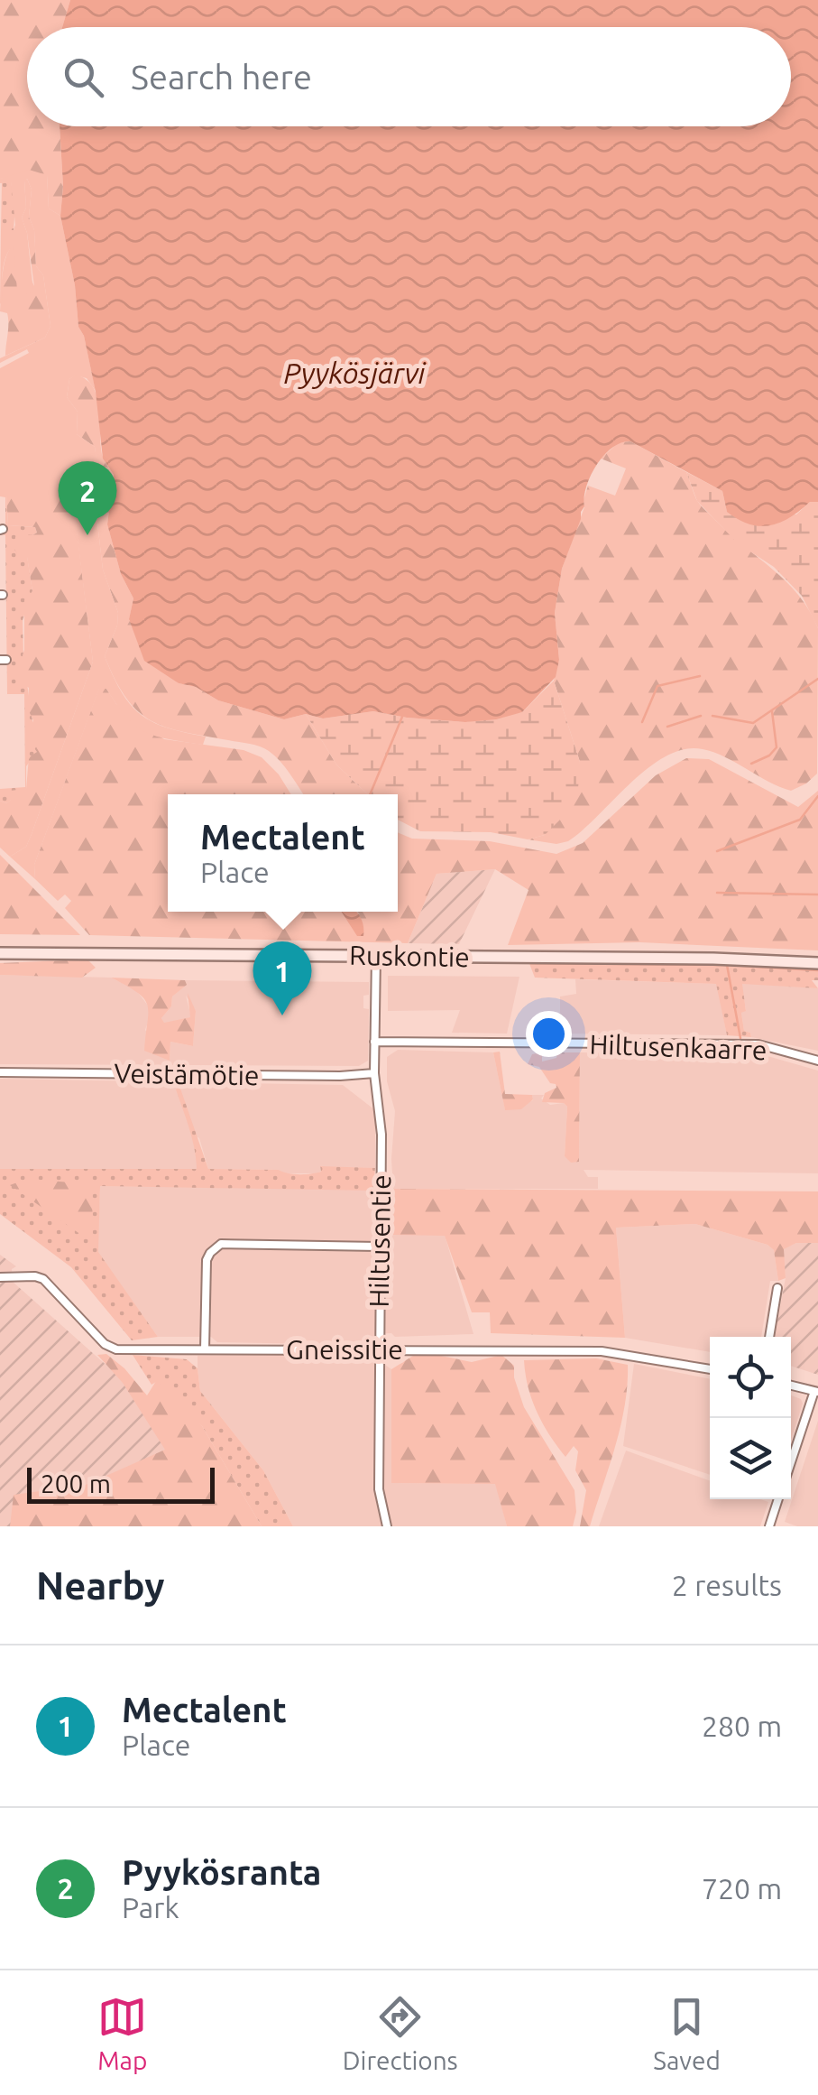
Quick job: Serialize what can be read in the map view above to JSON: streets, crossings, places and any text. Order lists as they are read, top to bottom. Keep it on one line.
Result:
{"streets":{"main road":["Ruskontie"],"street":["Hiltusenkaarre","Veistämötie","Hiltusentie","Gneissitie"]},"crossings":[["Ruskontie","Hiltusentie"],["Hiltusenkaarre","Hiltusentie"],["Veistämötie","Hiltusentie"],["Hiltusentie","Gneissitie"]],"water":["Pyykösjärvi"],"scale_bar":"200 m","page":{"search":"Search here","pins":["2","1"],"popup":["Mectalent","Place"],"scale":"200 m","heading":["Nearby","2 results"],"list":[{"mark":"1","name":"Mectalent","note":"Place","value":"280 m"},{"mark":"2","name":"Pyykösranta","note":"Park","value":"720 m"}],"nav":["Map","Directions","Saved"]}}
